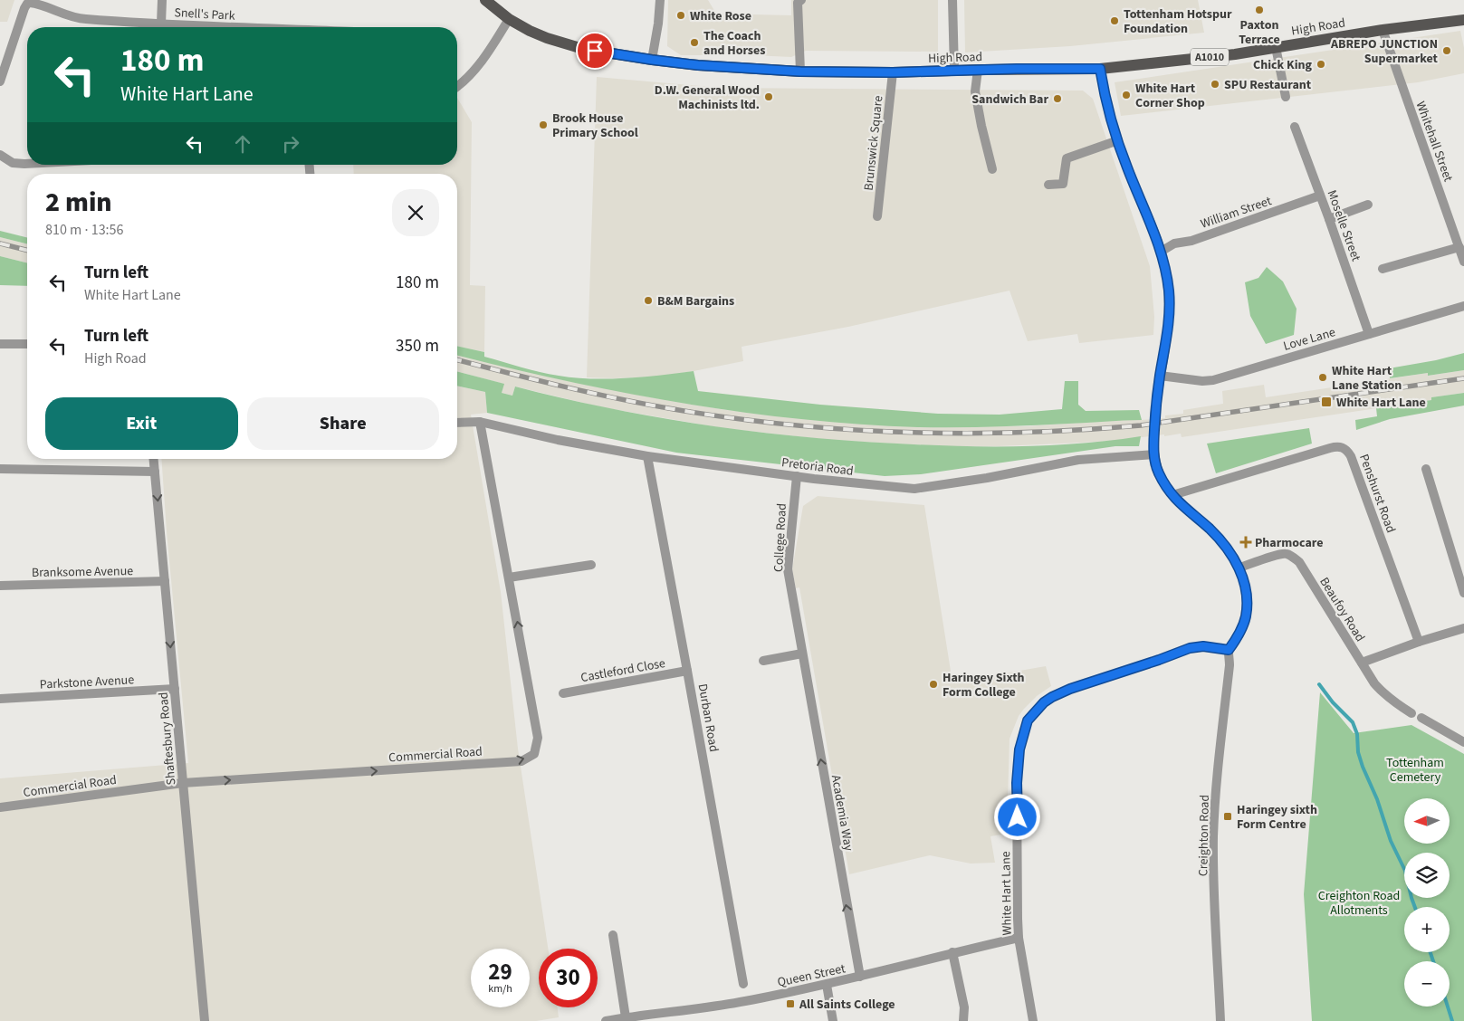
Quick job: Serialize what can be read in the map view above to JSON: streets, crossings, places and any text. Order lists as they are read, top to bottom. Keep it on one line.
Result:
{"streets":{"main road":["High Road","A1010"],"street":["Snell's Park","Whitehall Street","Brunswick Square","William Street","Moselle Street","Love Lane","Pretoria Road","Penshurst Road","College Road","Branksome Avenue","Beaufoy Road","Castleford Close","Parkstone Avenue","Durban Road","Shaftesbury Road","Commercial Road","Academia Way","Creighton Road","White Hart Lane","Queen Street"]},"crossings":[["High Road","Whitehall Street"],["High Road","Brunswick Square"],["William Street","Moselle Street"],["Moselle Street","Love Lane"],["Pretoria Road","College Road"],["Pretoria Road","Durban Road"],["Pretoria Road","Commercial Road"],["College Road","Academia Way"],["Branksome Avenue","Shaftesbury Road"],["Castleford Close","Durban Road"],["Parkstone Avenue","Shaftesbury Road"],["Shaftesbury Road","Commercial Road"],["Academia Way","Queen Street"],["Creighton Road","White Hart Lane"],["White Hart Lane","Queen Street"]],"one_way":["Shaftesbury Road","Academia Way"],"parks":["Tottenham Cemetery","Creighton Road Allotments"],"places":{"other":["Paxton Terrace","White Rose","Tottenham Hotspur Foundation","The Coach and Horses","ABREPO JUNCTION Supermarket","Chick King","SPU Restaurant","White Hart Corner Shop","D.W. General Wood Machinists ltd.","Sandwich Bar","Brook House Primary School","B&M Bargains","White Hart Lane Station","Haringey Sixth Form College"],"transit":["White Hart Lane","Haringey sixth Form Centre","All Saints College"],"health":["Pharmocare"]},"north":"left","page":{"turn":["180 m","White Hart Lane"],"heading":["2 min","810 m · 13:56"],"list":[{"name":"Turn left","note":"White Hart Lane","value":"180 m"},{"name":"Turn left","note":"High Road","value":"350 m"}],"buttons":["Exit","Share"],"map_buttons":["+","−"],"speed":"29 km/h","limit":"30"}}
